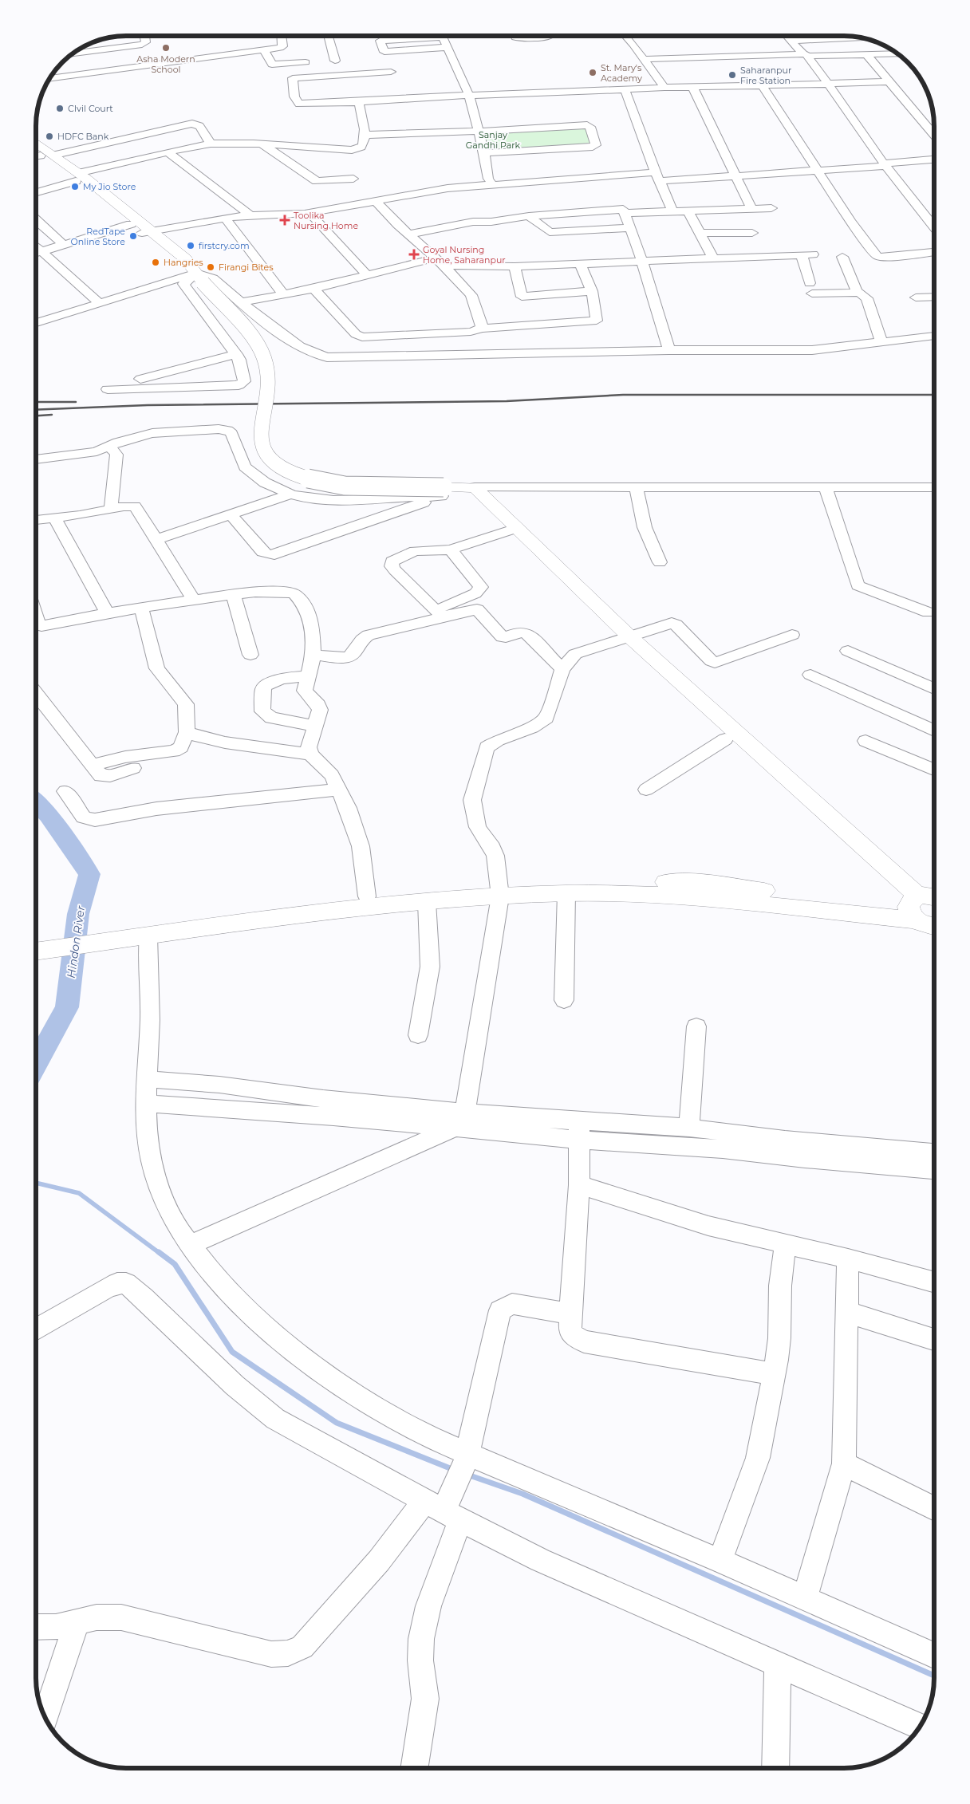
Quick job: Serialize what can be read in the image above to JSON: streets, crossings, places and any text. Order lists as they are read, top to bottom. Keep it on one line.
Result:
{"water":["Hindon River"],"parks":["Sanjay Gandhi Park"],"places":{"other":["Asha Modern School","St. Mary's Academy","Saharanpur Fire Station","CIvil Court","HDFC Bank","My Jio Store","RedTape Online Store","firstcry.com","Hangries","Firangi Bites"],"health":["Toolika Nursing Home","Goyal Nursing Home, Saharanpur"]}}
